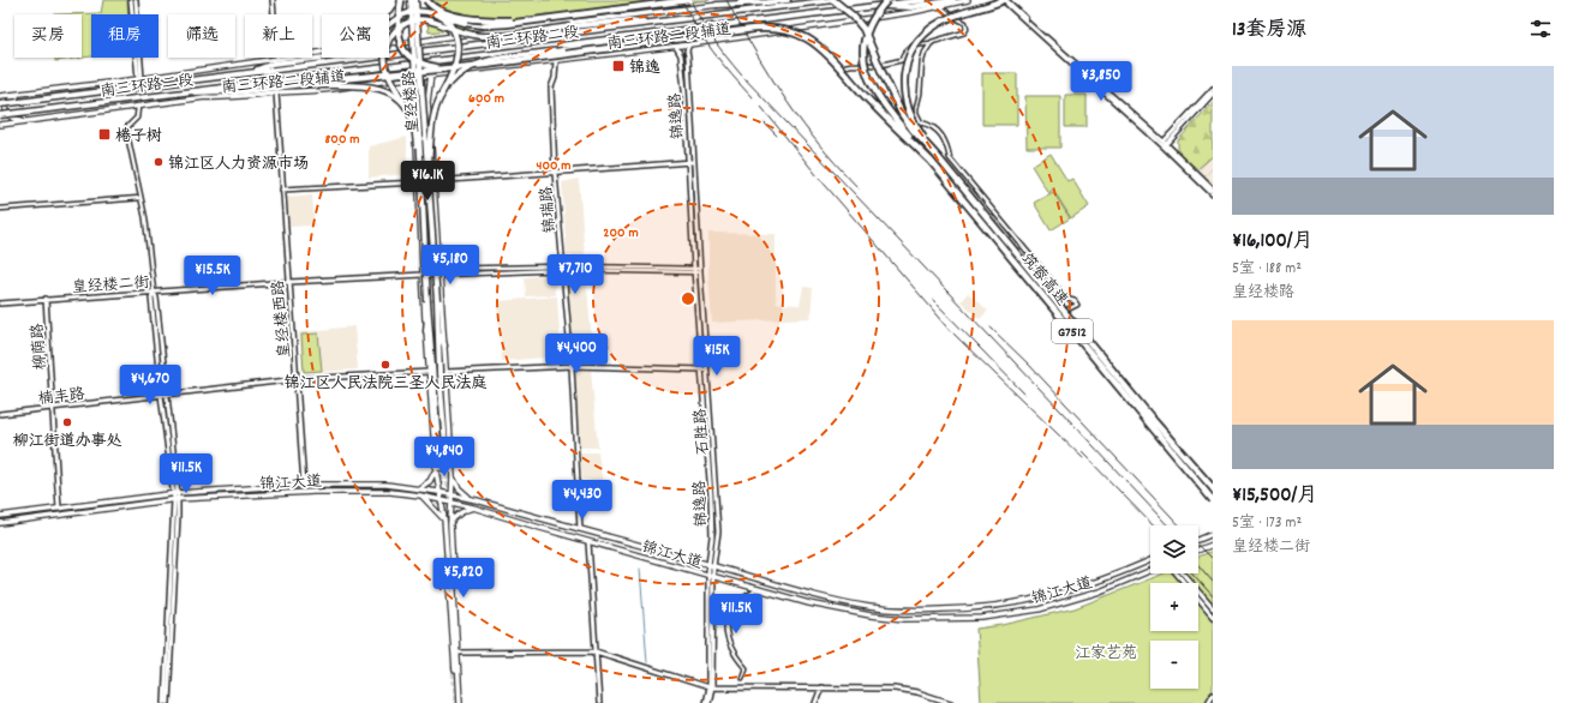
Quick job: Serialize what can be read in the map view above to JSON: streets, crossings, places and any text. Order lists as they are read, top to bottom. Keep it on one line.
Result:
{"streets":{"highway":["南三环路二段","皇经楼路","筑蓉高速","G7512"],"main road":["南三环路二段辅道","锦江大道"],"street":["锦逸路","锦瑞路","皇经楼二街","皇经楼西路","柳荫路","楠丰路","石胜路"]},"crossings":[["南三环路二段辅道","锦逸路"],["南三环路二段辅道","锦瑞路"],["南三环路二段辅道","皇经楼西路"],["南三环路二段辅道","石胜路"],["锦逸路","石胜路"],["锦瑞路","锦江大道"],["皇经楼二街","皇经楼西路"],["皇经楼二街","柳荫路"],["皇经楼西路","楠丰路"],["皇经楼西路","锦江大道"],["柳荫路","楠丰路"],["柳荫路","锦江大道"],["石胜路","锦江大道"]],"parks":["江家艺苑"],"places":{"transit":["锦逸","棬子树"],"other":["锦江区人力资源市场","锦江区人民法院三圣人民法庭","柳江街道办事处"]},"page":{"heading":"13套房源","chip":["买房","租房","筛选","新上","公寓"],"list":[{"name":"¥16,100/月","note":"5室 · 188 m² · 皇经楼路"},{"name":"¥15,500/月","note":"5室 · 173 m² · 皇经楼二街"}],"price":["¥3,850","¥16.1K","¥5,180","¥7,710","¥15.5K","¥4,400","¥15K","¥4,670","¥4,840","¥11.5K","¥4,430","¥5,820","¥11.5K"],"map_buttons":["+","−"]},"rings":["600 m","800 m","400 m","200 m"]}
